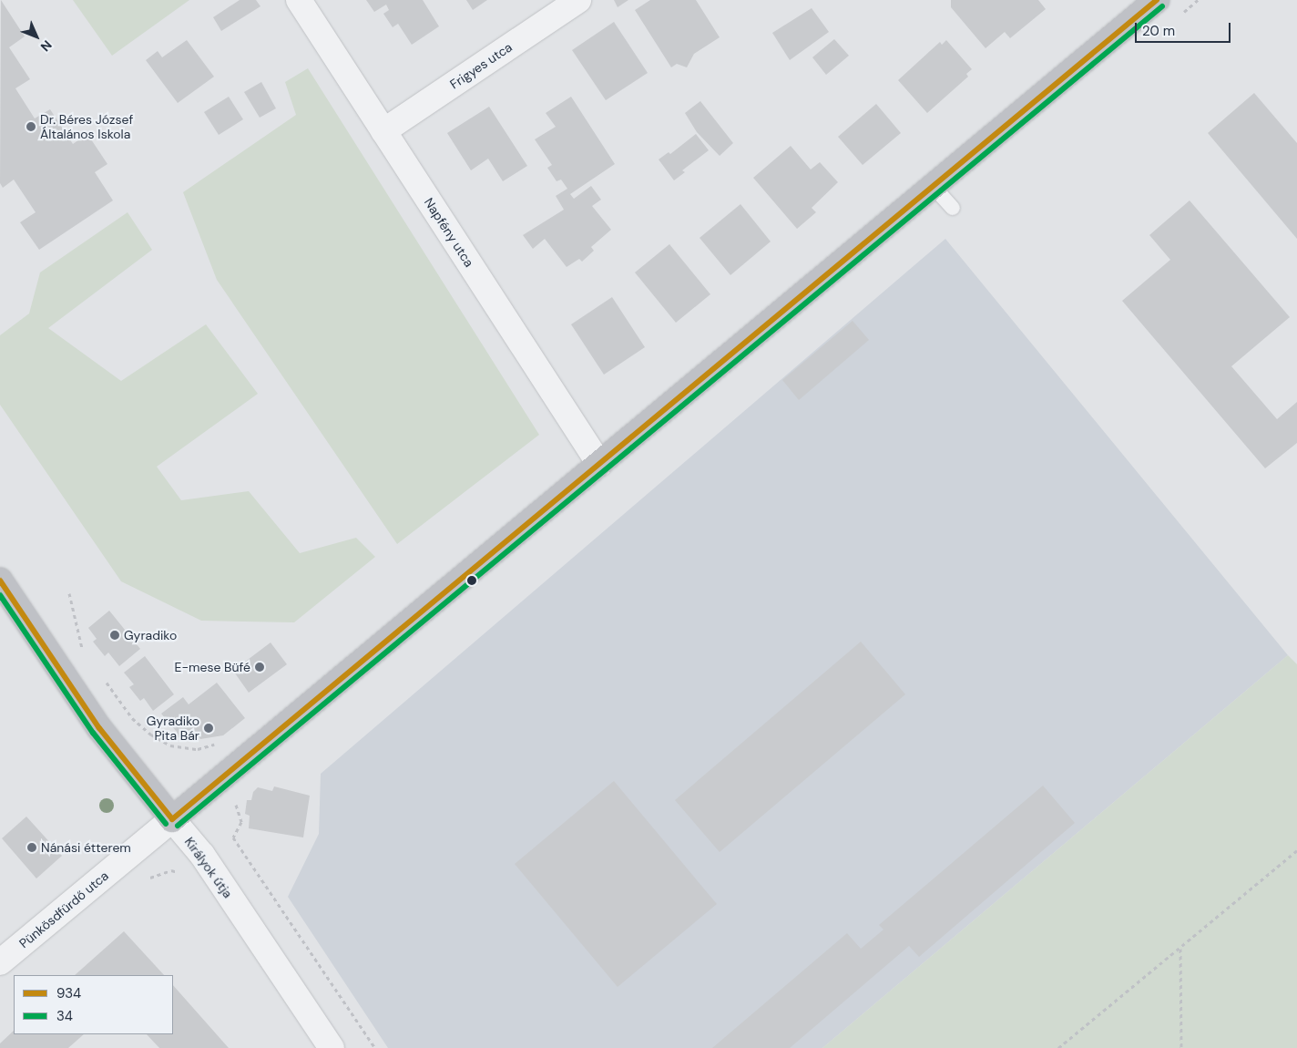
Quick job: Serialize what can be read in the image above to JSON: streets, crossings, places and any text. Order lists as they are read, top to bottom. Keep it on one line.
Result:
{"streets":{"street":["Frigyes utca","Napfény utca","Királyok útja","Pünkösdfürdő utca"]},"crossings":[["Frigyes utca","Napfény utca"],["Napfény utca","Pünkösdfürdő utca"],["Királyok útja","Pünkösdfürdő utca"]],"places":["Dr. Béres József Általános Iskola","Gyradiko","E-mese Büfé","Gyradiko Pita Bár","Nánási étterem"],"lines":["transit line 934","transit line 34"],"legend":["934","34"],"scale_bar":"20 m","north":"bottom right"}
